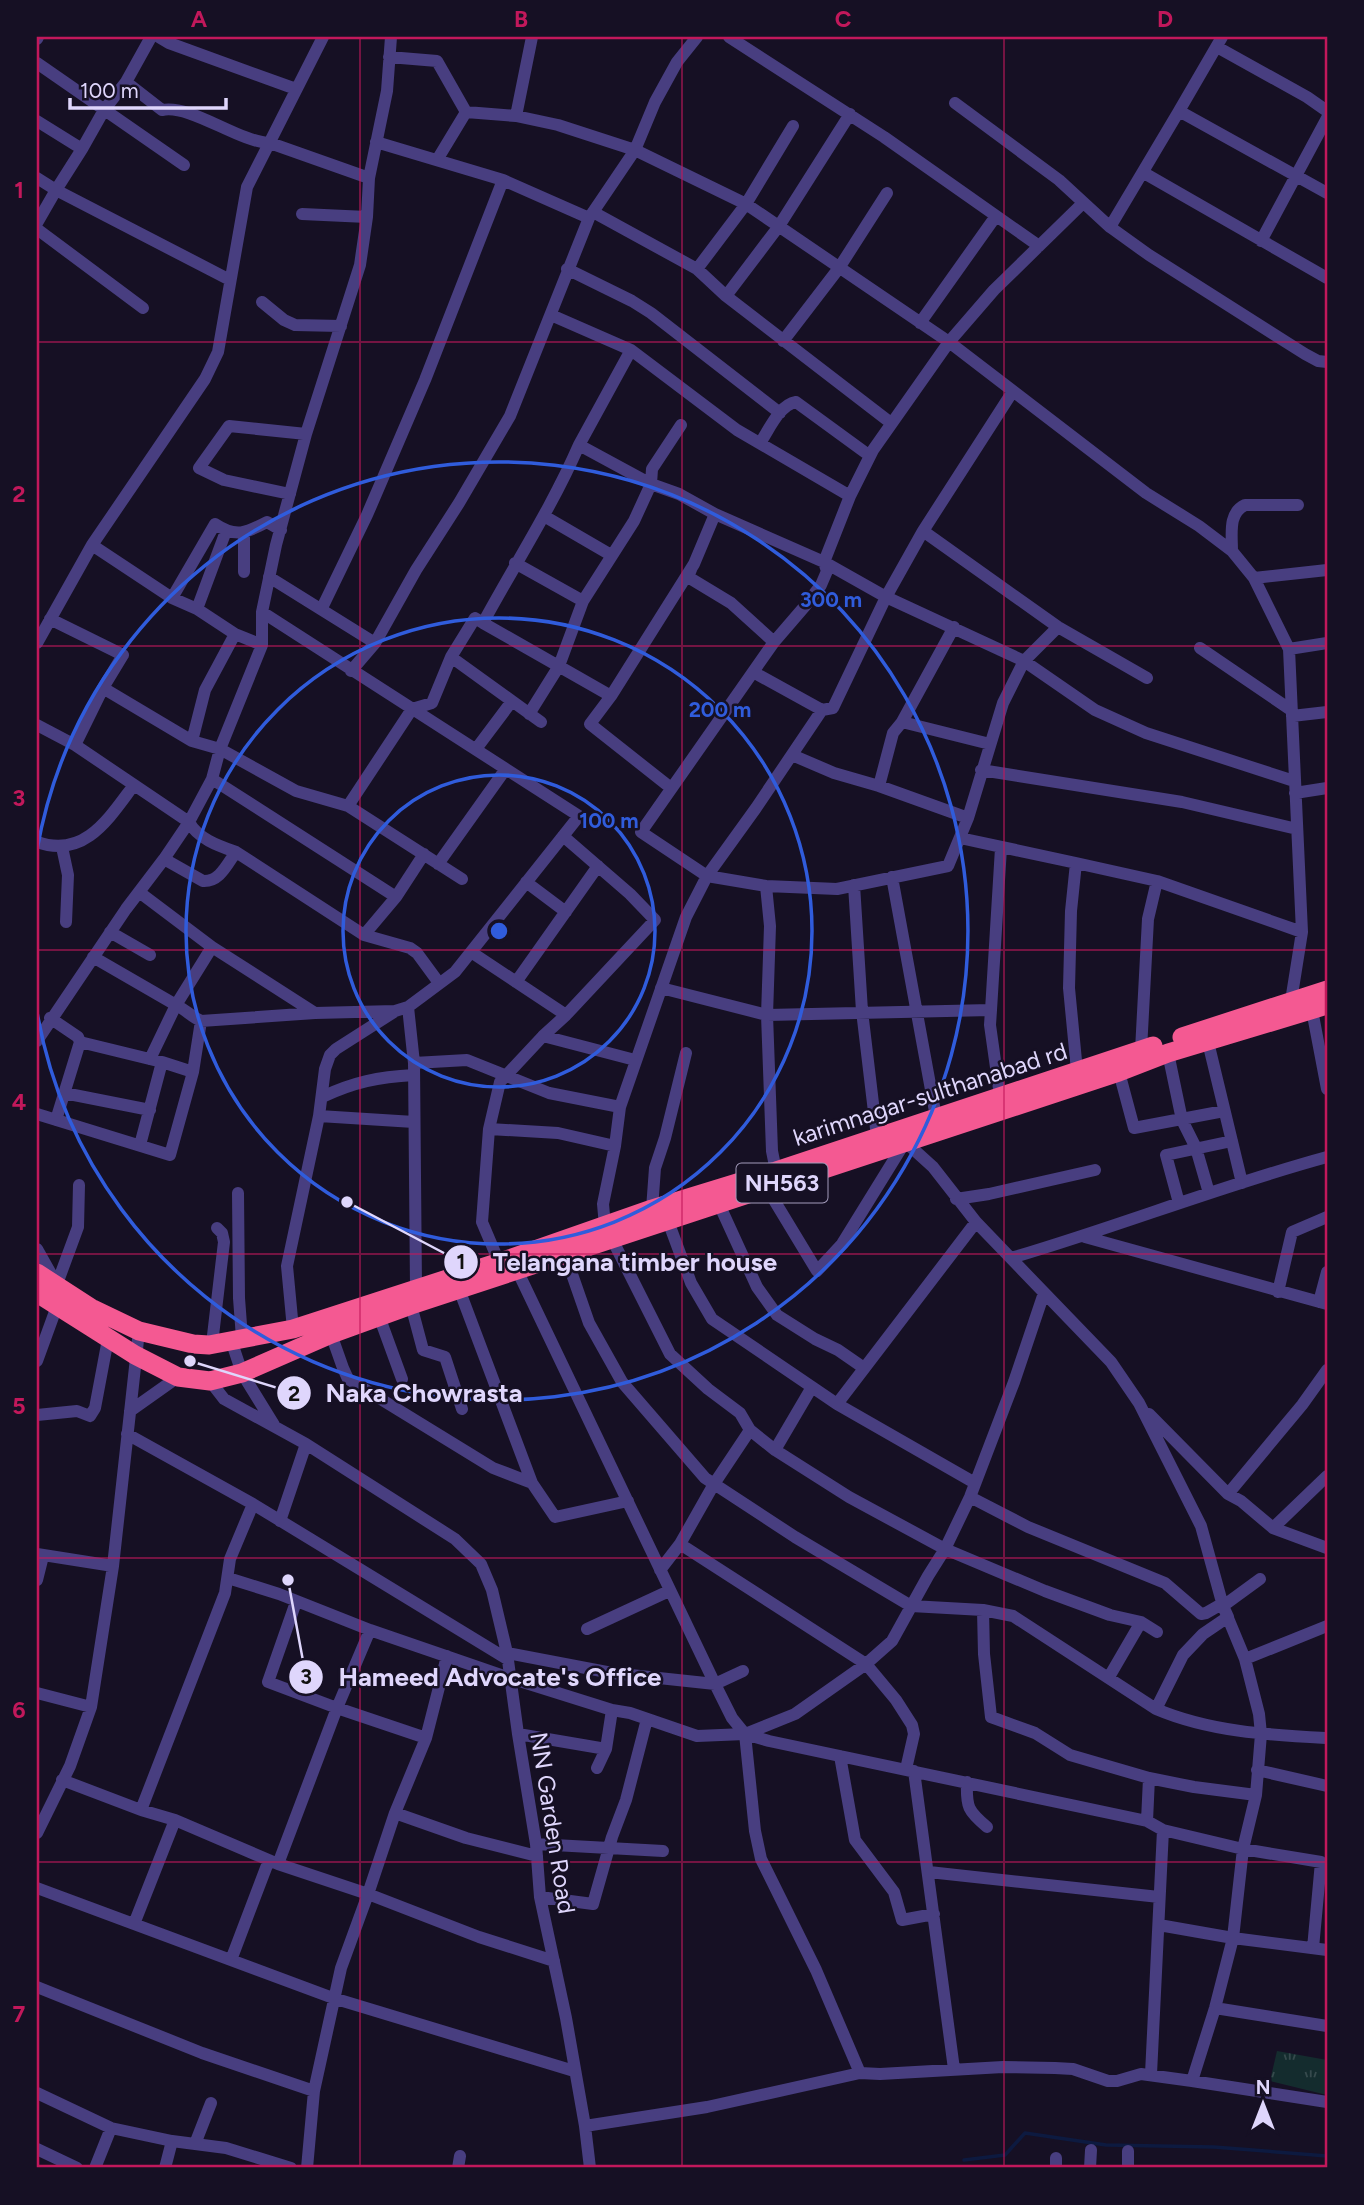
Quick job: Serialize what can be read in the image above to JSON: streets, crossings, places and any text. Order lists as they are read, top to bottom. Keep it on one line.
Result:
{"streets":{"highway":["karimnagar-sulthanabad rd","NH563"],"street":["NN Garden Road"]},"crossings":[["karimnagar-sulthanabad rd","NH563"],["NH563","NN Garden Road"]],"places":["Telangana timber house","Naka Chowrasta","Hameed Advocate's Office"],"scale_bar":"100 m","north":"top","grid":{"columns":["A","B","C","D"],"rows":["1","2","3","4","5","6","7"]},"rings":["300 m","200 m","100 m"]}
